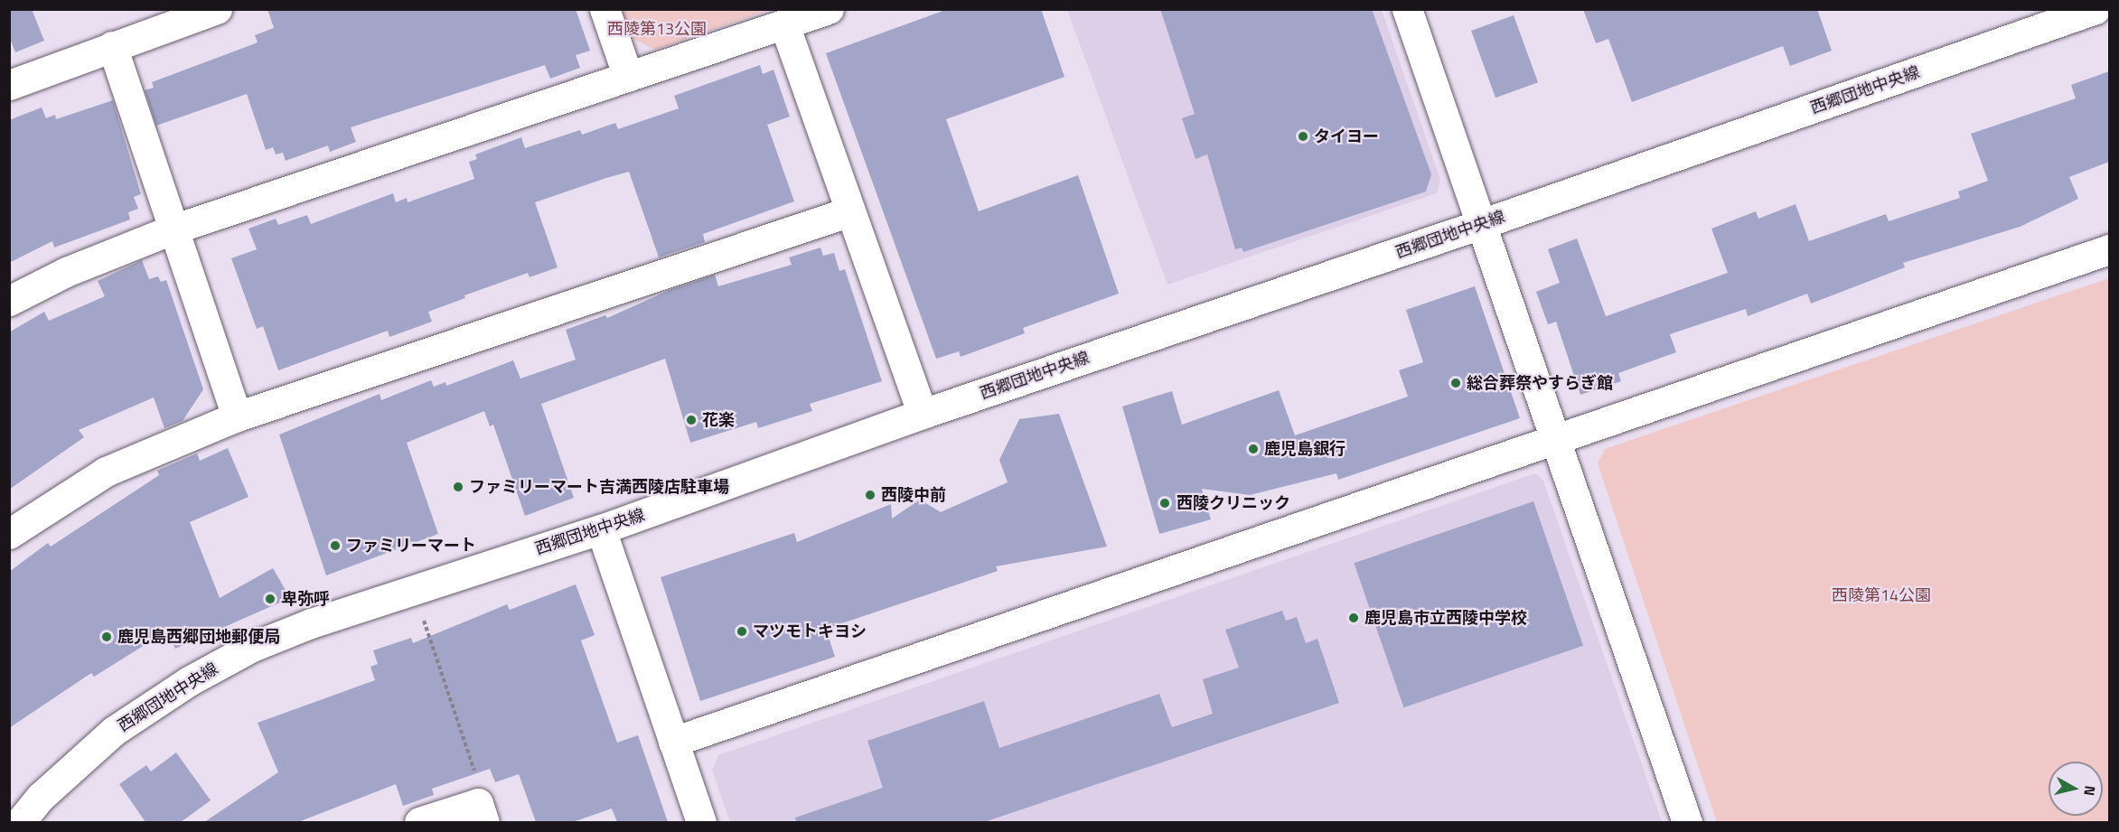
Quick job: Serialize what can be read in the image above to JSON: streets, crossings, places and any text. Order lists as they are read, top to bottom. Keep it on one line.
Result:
{"streets":{"street":["西郷団地中央線"]},"parks":["西陵第13公園","西陵第14公園"],"places":["タイヨー","総合葬祭やすらぎ館","花楽","鹿児島銀行","ファミリーマート吉満西陵店駐車場","西陵中前","西陵クリニック","ファミリーマート","卑弥呼","鹿児島市立西陵中学校","マツモトキヨシ","鹿児島西郷団地郵便局"],"north":"right"}
